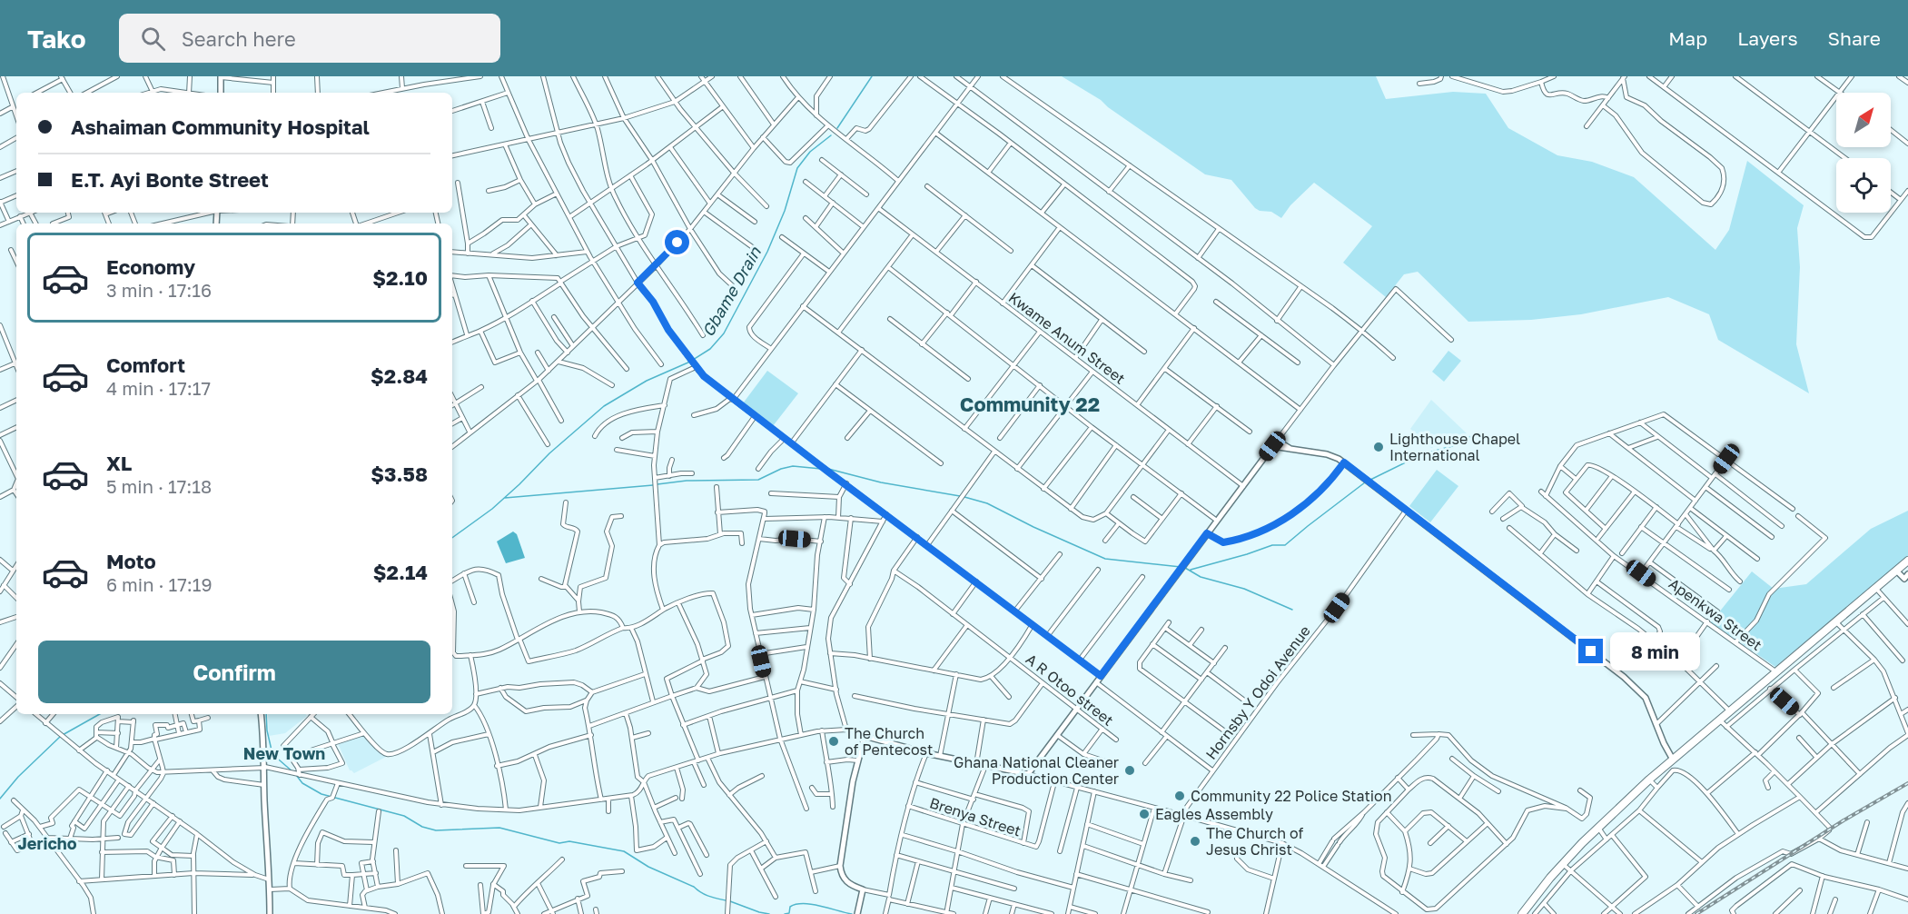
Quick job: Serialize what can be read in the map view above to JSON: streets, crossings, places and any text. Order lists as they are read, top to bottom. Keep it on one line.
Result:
{"streets":{"street":["Kwame Anum Street","Apenkwa Street","A R Otoo street","Hornsby Y Odoi Avenue","Brenya Street"]},"districts":["Community 22","New Town","Jericho"],"water":["Gbame Drain"],"places":["Lighthouse Chapel International","The Church of Pentecost","Ghana National Cleaner Production Center","Community 22 Police Station","Eagles Assembly","The Church of Jesus Christ"],"north":"top right","page":{"header":"Tako","search":"Search here","nav":["Map","Layers","Share"],"banner":["Ashaiman Community Hospital","E.T. Ayi Bonte Street"],"list":[{"name":"Economy","note":"3 min · 17:16","value":"$2.10"},{"name":"Comfort","note":"4 min · 17:17","value":"$2.84"},{"name":"XL","note":"5 min · 17:18","value":"$3.58"},{"name":"Moto","note":"6 min · 17:19","value":"$2.14"}],"buttons":"Confirm","bubble":"8 min"}}
